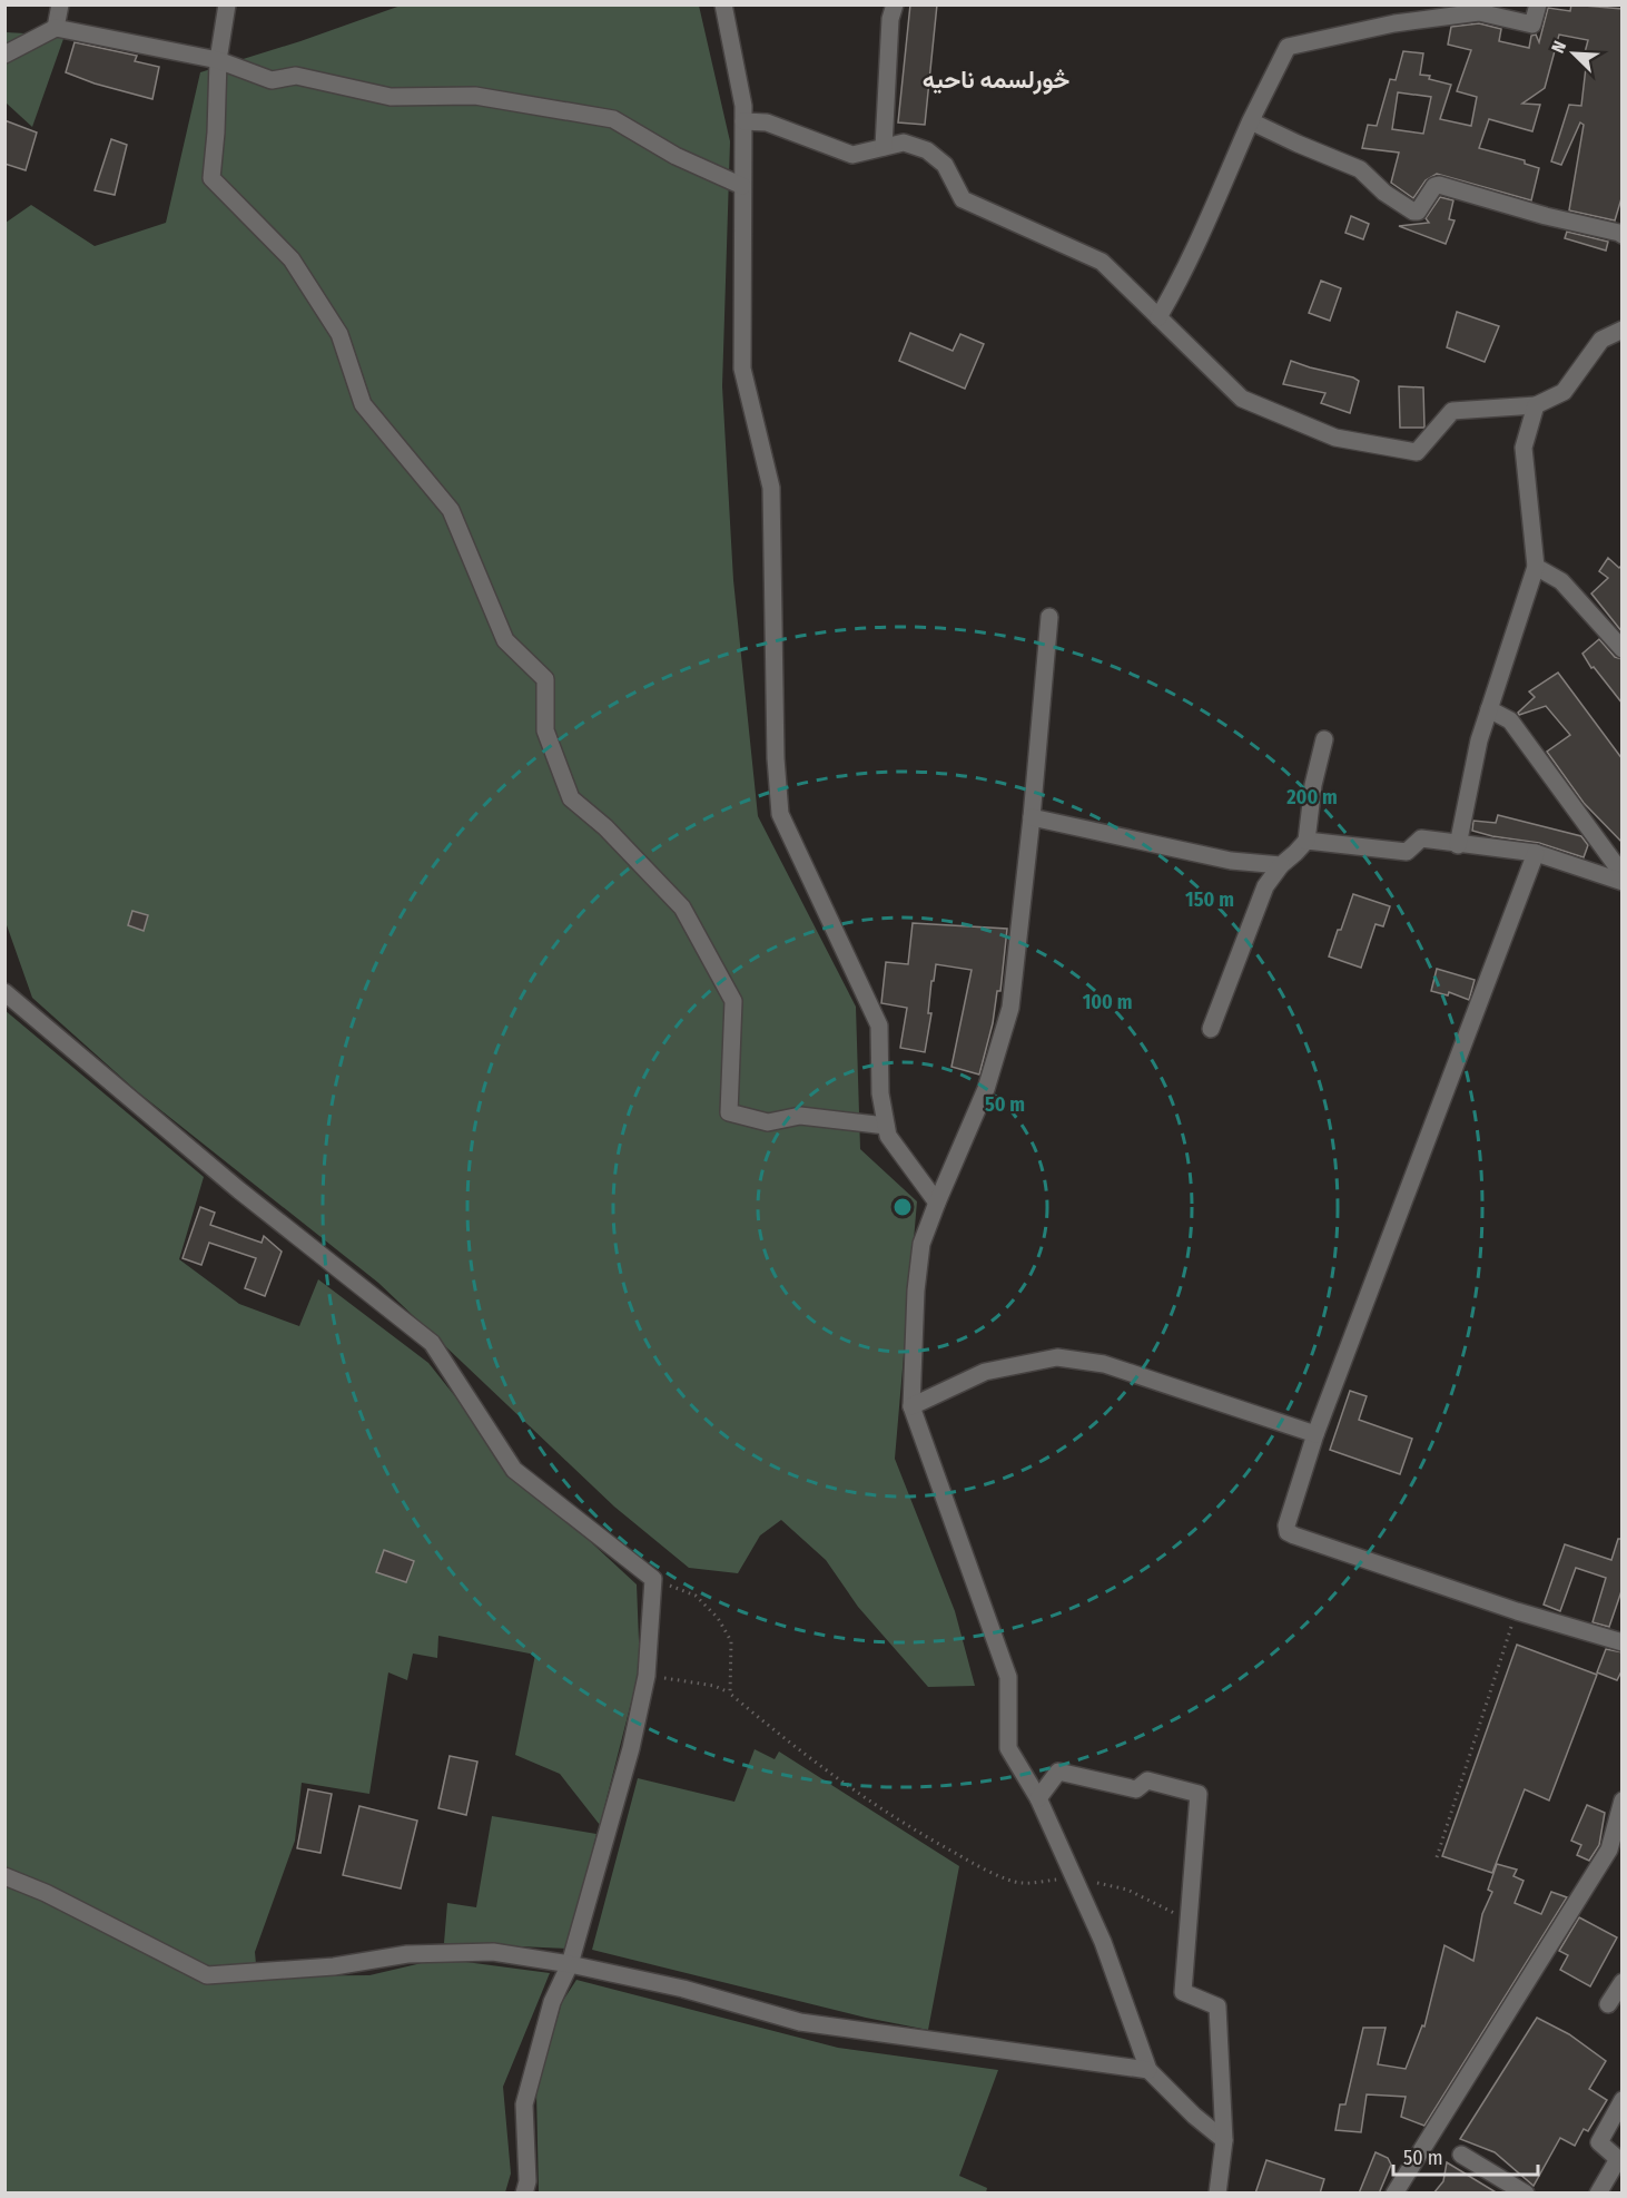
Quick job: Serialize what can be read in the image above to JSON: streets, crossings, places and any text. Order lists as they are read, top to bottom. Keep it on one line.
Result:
{"districts":["څورلسمه ناحیه"],"scale_bar":"50 m","north":"top left","rings":["200 m","150 m","100 m","50 m"]}
